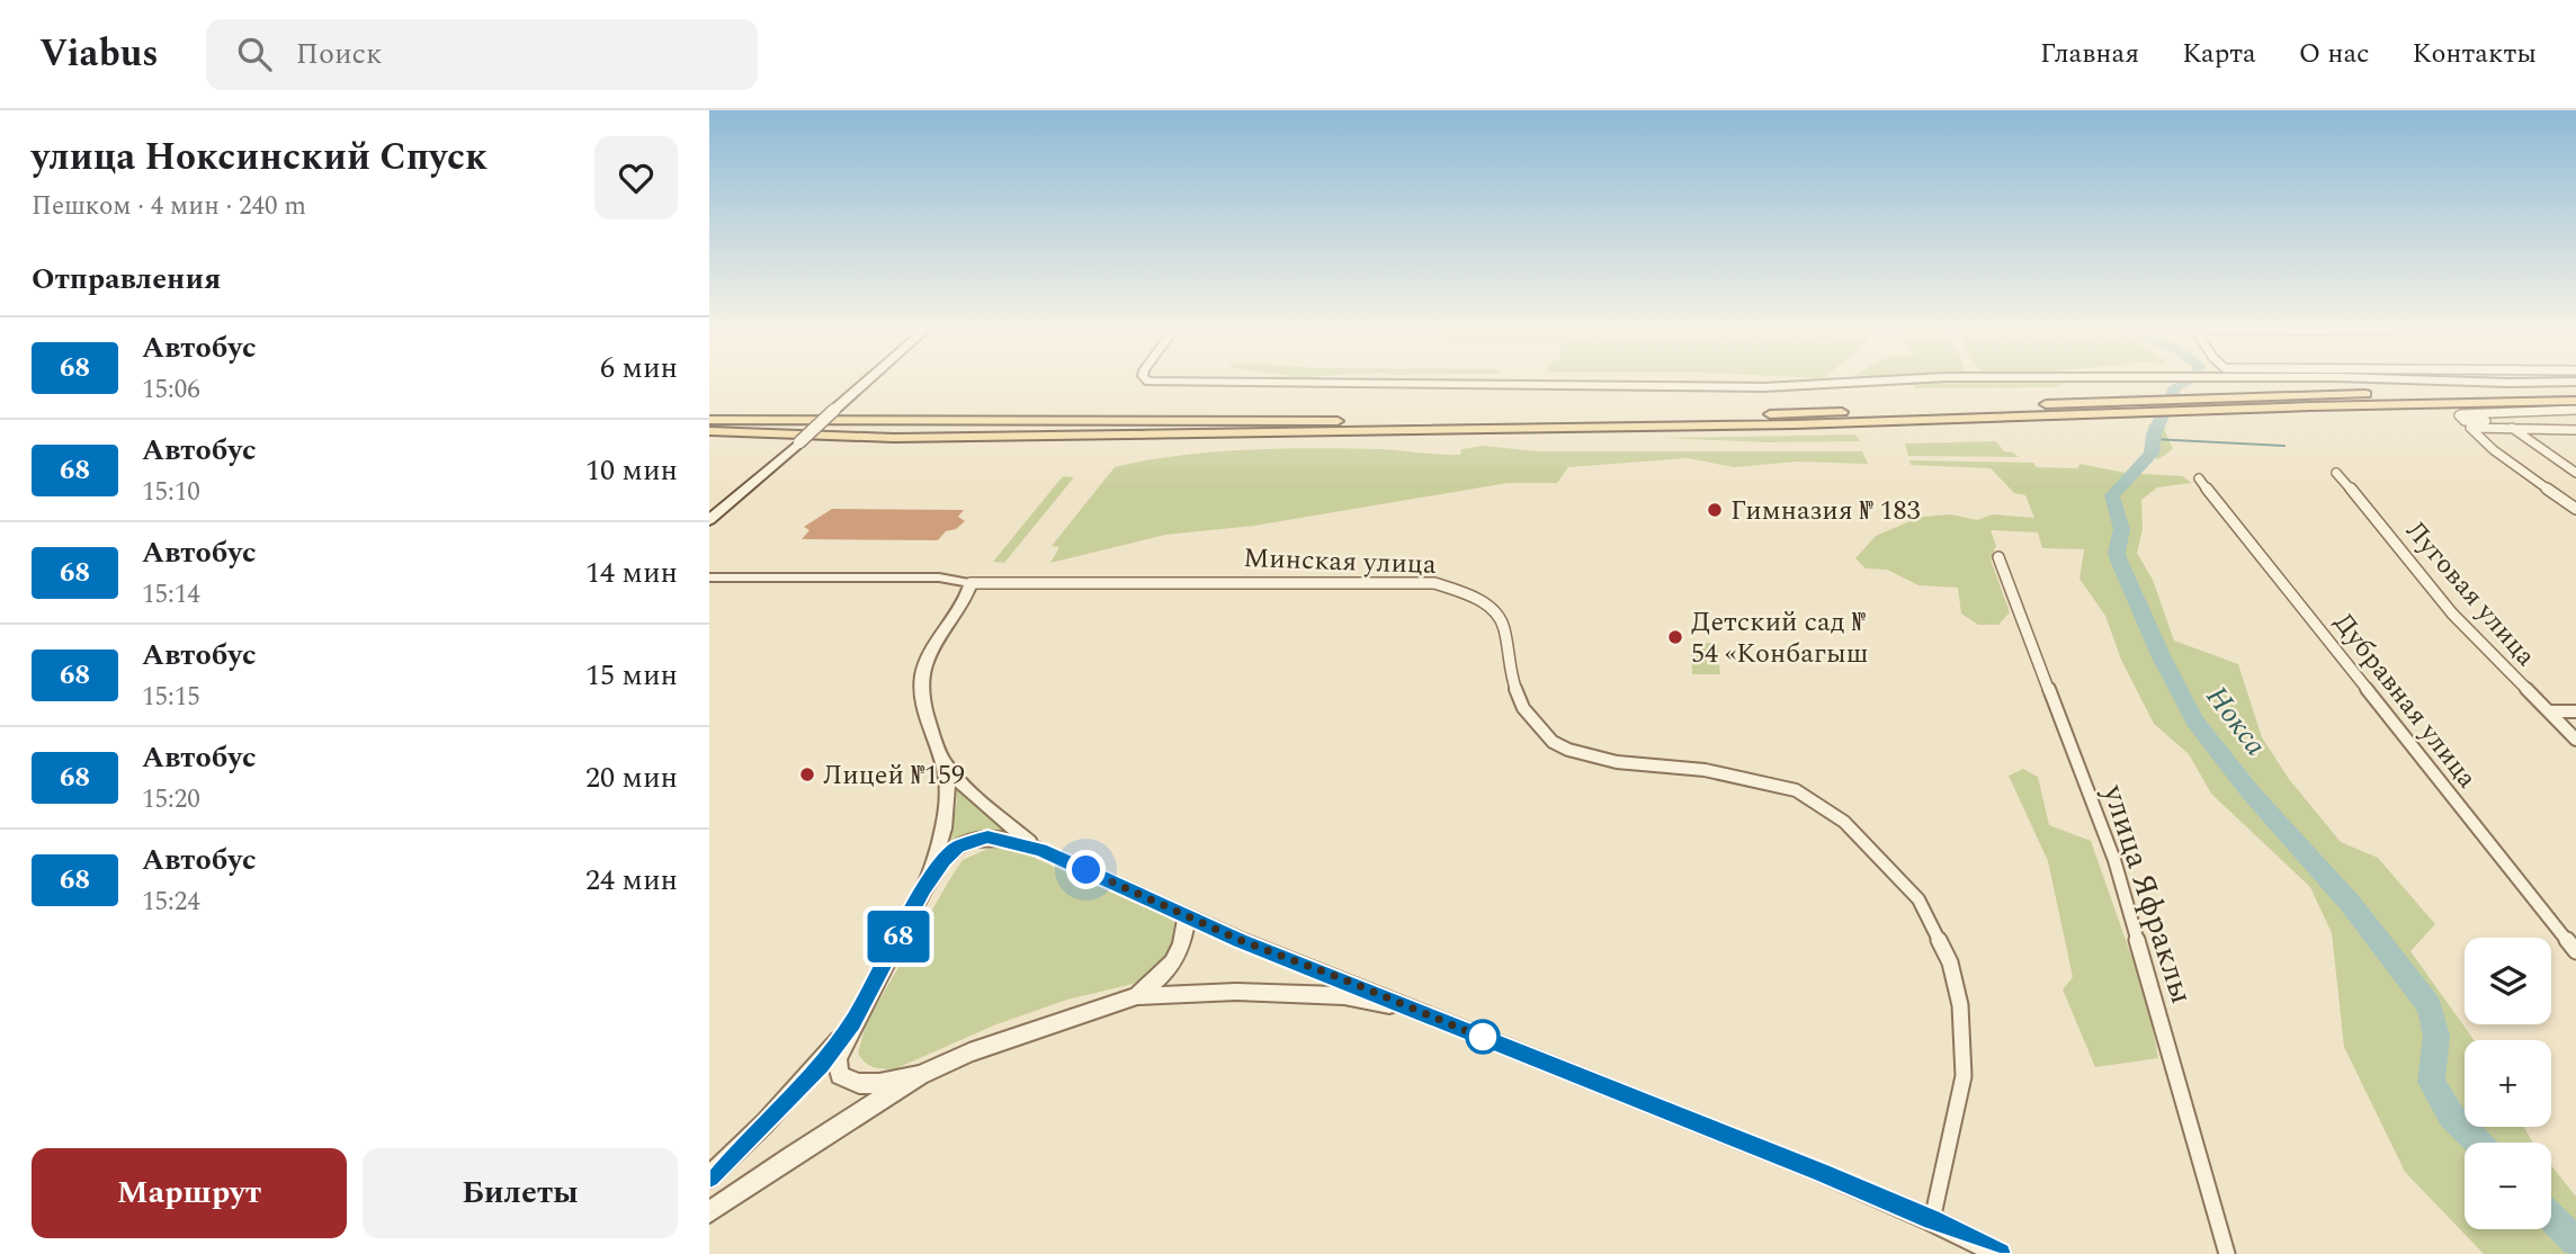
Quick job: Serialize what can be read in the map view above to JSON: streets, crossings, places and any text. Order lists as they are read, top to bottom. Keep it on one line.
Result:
{"streets":{"street":["Минская улица","Луговая улица","Дубравная улица","улица Яфраклы"]},"water":["Нокса"],"places":["Гимназия № 183","Детский сад № 54 «Конбагыш","Лицей №159"],"lines":["bus line 68"],"page":{"header":"Viabus","search":"Поиск","nav":["Главная","Карта","О нас","Контакты"],"heading":[["улица Ноксинский Спуск","Пешком · 4 мин · 240 m"],"Отправления"],"on_map":"68","list":[{"mark":"68","name":"Автобус","note":"15:06","value":"6 мин"},{"mark":"68","name":"Автобус","note":"15:10","value":"10 мин"},{"mark":"68","name":"Автобус","note":"15:14","value":"14 мин"},{"mark":"68","name":"Автобус","note":"15:15","value":"15 мин"},{"mark":"68","name":"Автобус","note":"15:20","value":"20 мин"},{"mark":"68","name":"Автобус","note":"15:24","value":"24 мин"}],"map_buttons":["+","−"],"buttons":["Маршрут","Билеты"]}}
